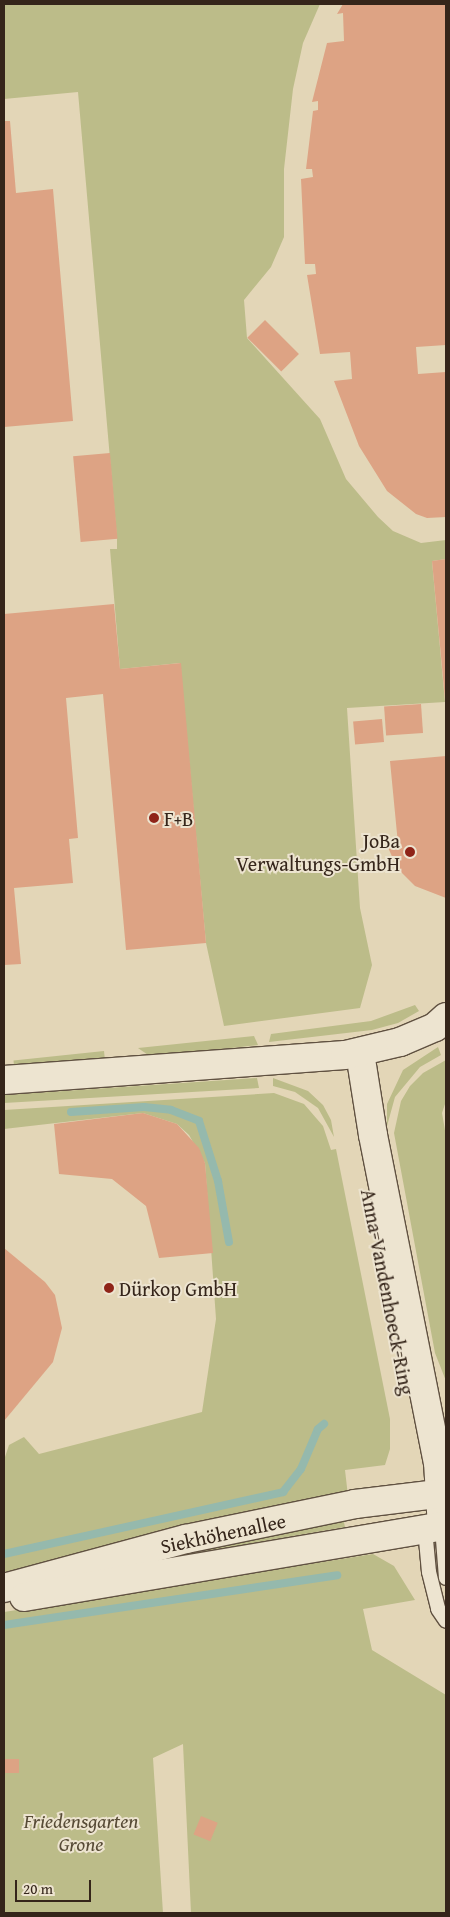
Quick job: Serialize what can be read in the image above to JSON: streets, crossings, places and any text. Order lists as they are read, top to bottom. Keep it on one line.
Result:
{"streets":{"street":["Anna-Vandenhoeck-Ring","Siekhöhenallee"]},"crossings":[["Anna-Vandenhoeck-Ring","Siekhöhenallee"]],"parks":["Friedensgarten Grone"],"places":["F+B","JoBa Verwaltungs-GmbH","Dürkop GmbH"],"scale_bar":"20 m"}
